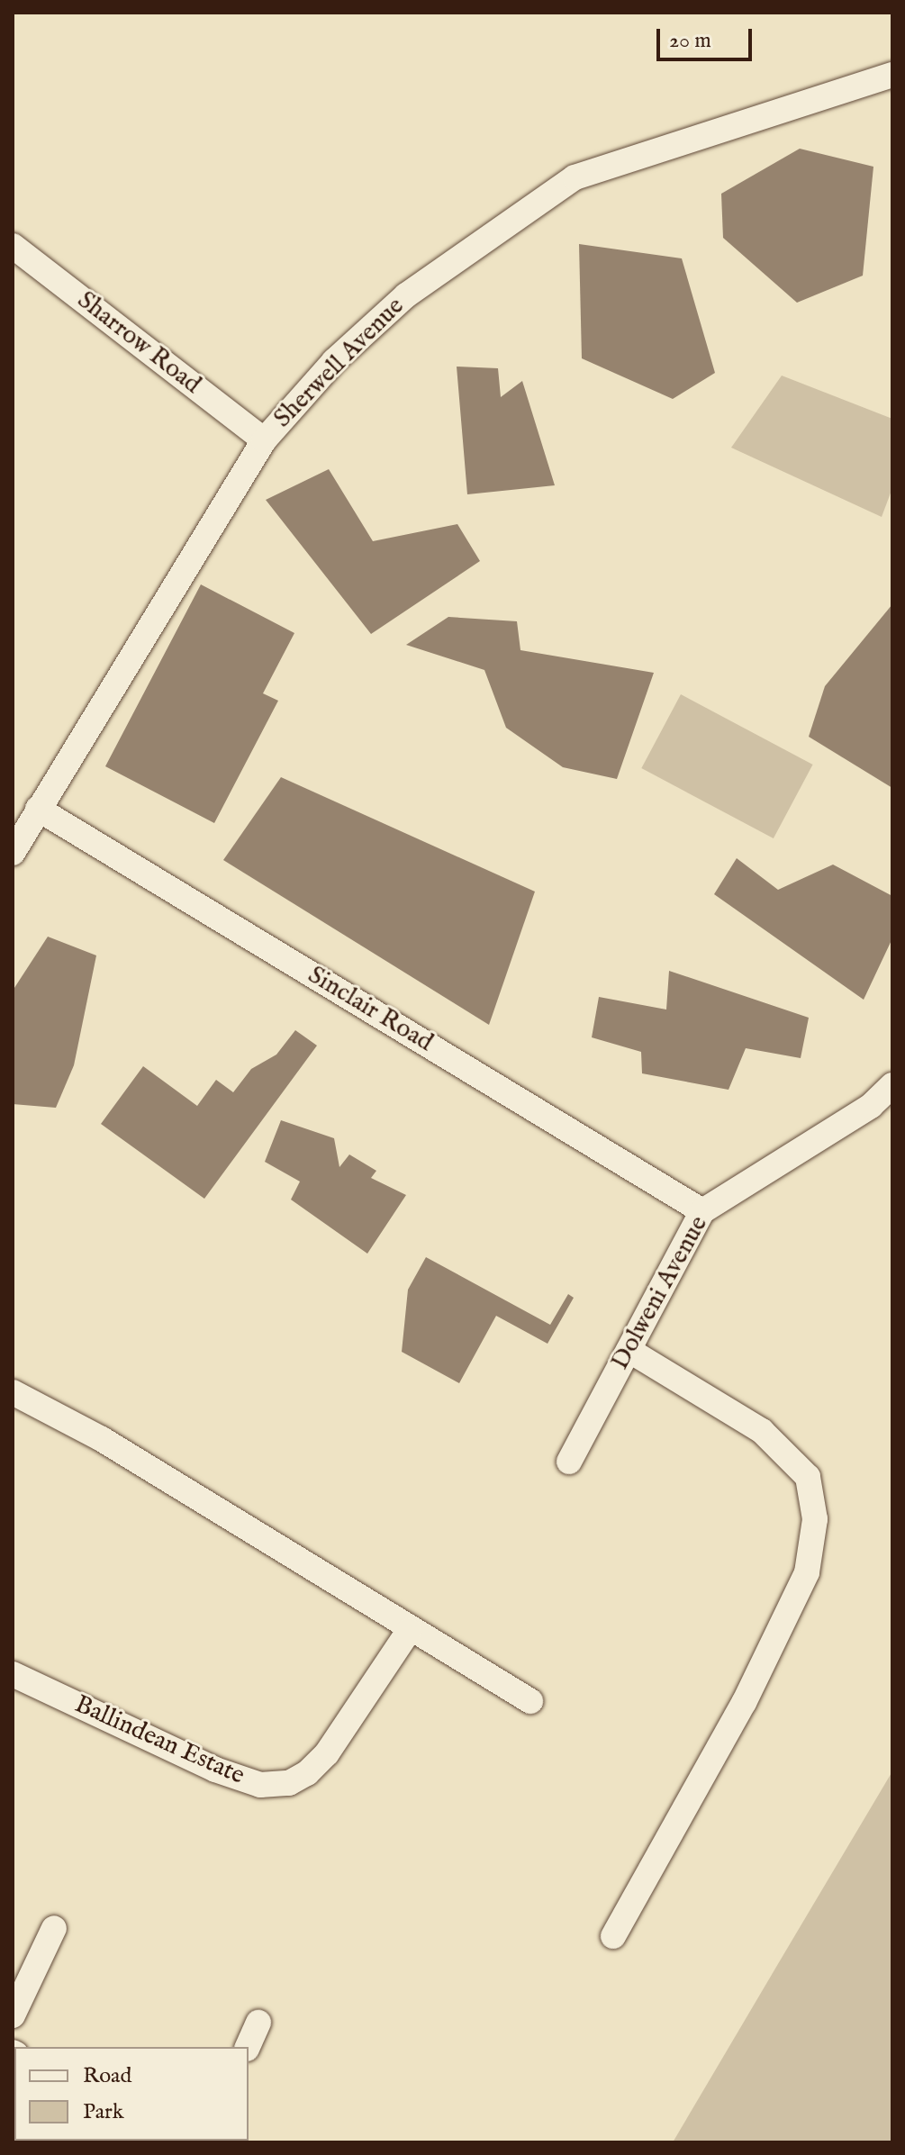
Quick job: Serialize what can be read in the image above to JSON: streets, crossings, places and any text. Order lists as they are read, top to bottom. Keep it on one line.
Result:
{"streets":{"street":["Sharrow Road","Sherwell Avenue","Sinclair Road","Dolweni Avenue","Ballindean Estate"]},"crossings":[["Sharrow Road","Sherwell Avenue"],["Sherwell Avenue","Sinclair Road"],["Sinclair Road","Dolweni Avenue"]],"legend":["Road","Park"],"scale_bar":"20 m"}
